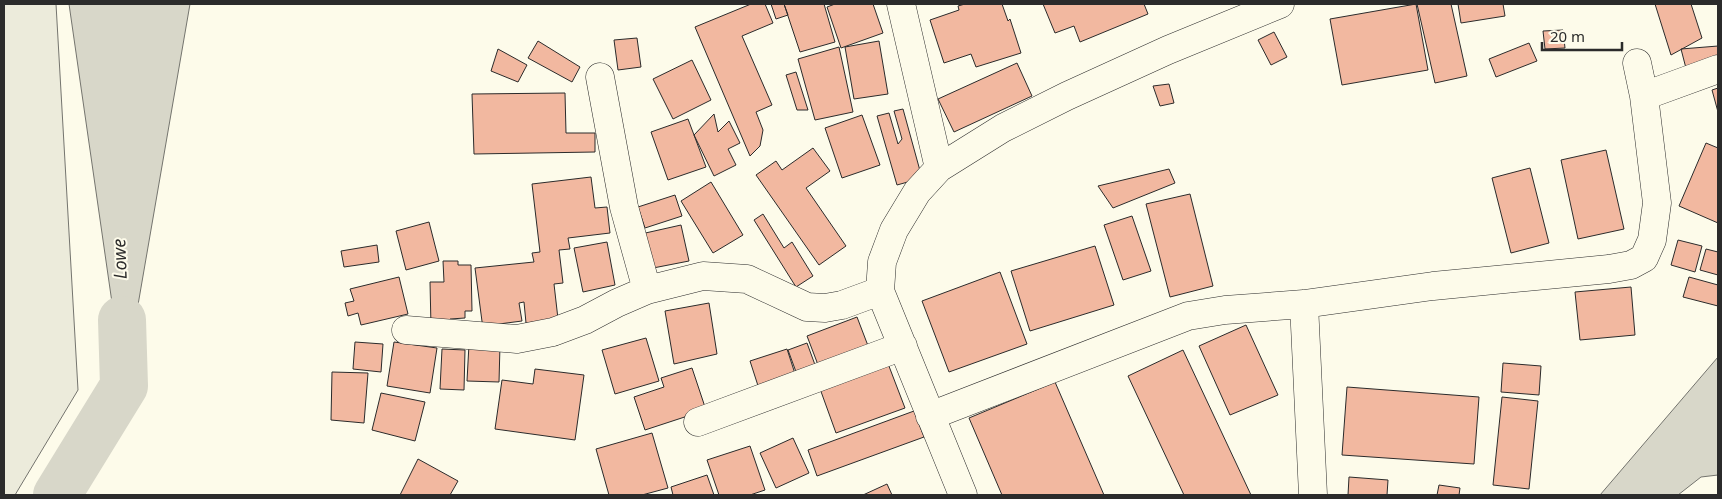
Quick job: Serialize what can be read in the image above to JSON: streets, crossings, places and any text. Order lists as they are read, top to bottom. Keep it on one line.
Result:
{"water":["Lowe"],"scale_bar":"20 m"}
